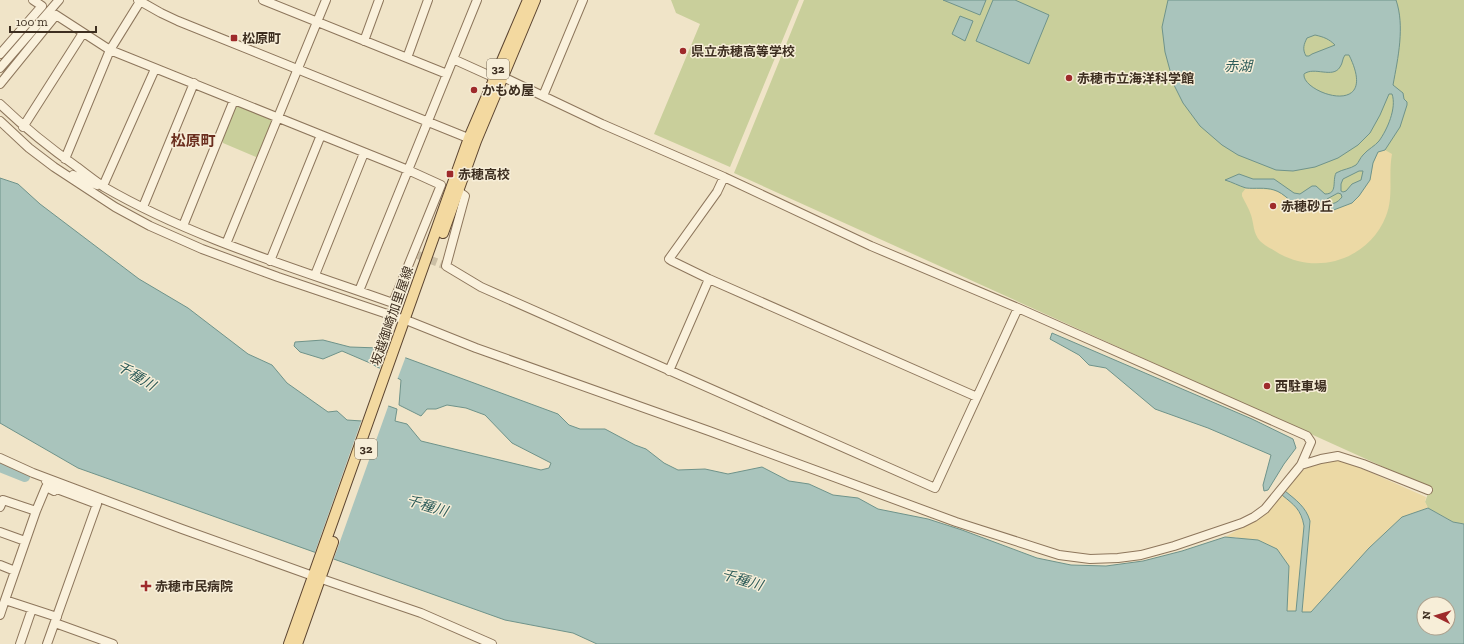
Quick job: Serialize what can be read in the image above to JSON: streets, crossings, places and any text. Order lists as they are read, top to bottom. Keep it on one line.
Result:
{"streets":{"main road":["32","坂越御崎加里屋線"]},"districts":["松原町"],"water":["赤湖","千種川"],"places":{"transit":["松原町","赤穂高校"],"other":["県立赤穂高等学校","赤穂市立海洋科学館","かもめ屋","赤穂砂丘","西駐車場"],"health":["赤穂市民病院"]},"scale_bar":"100 m","north":"left"}
